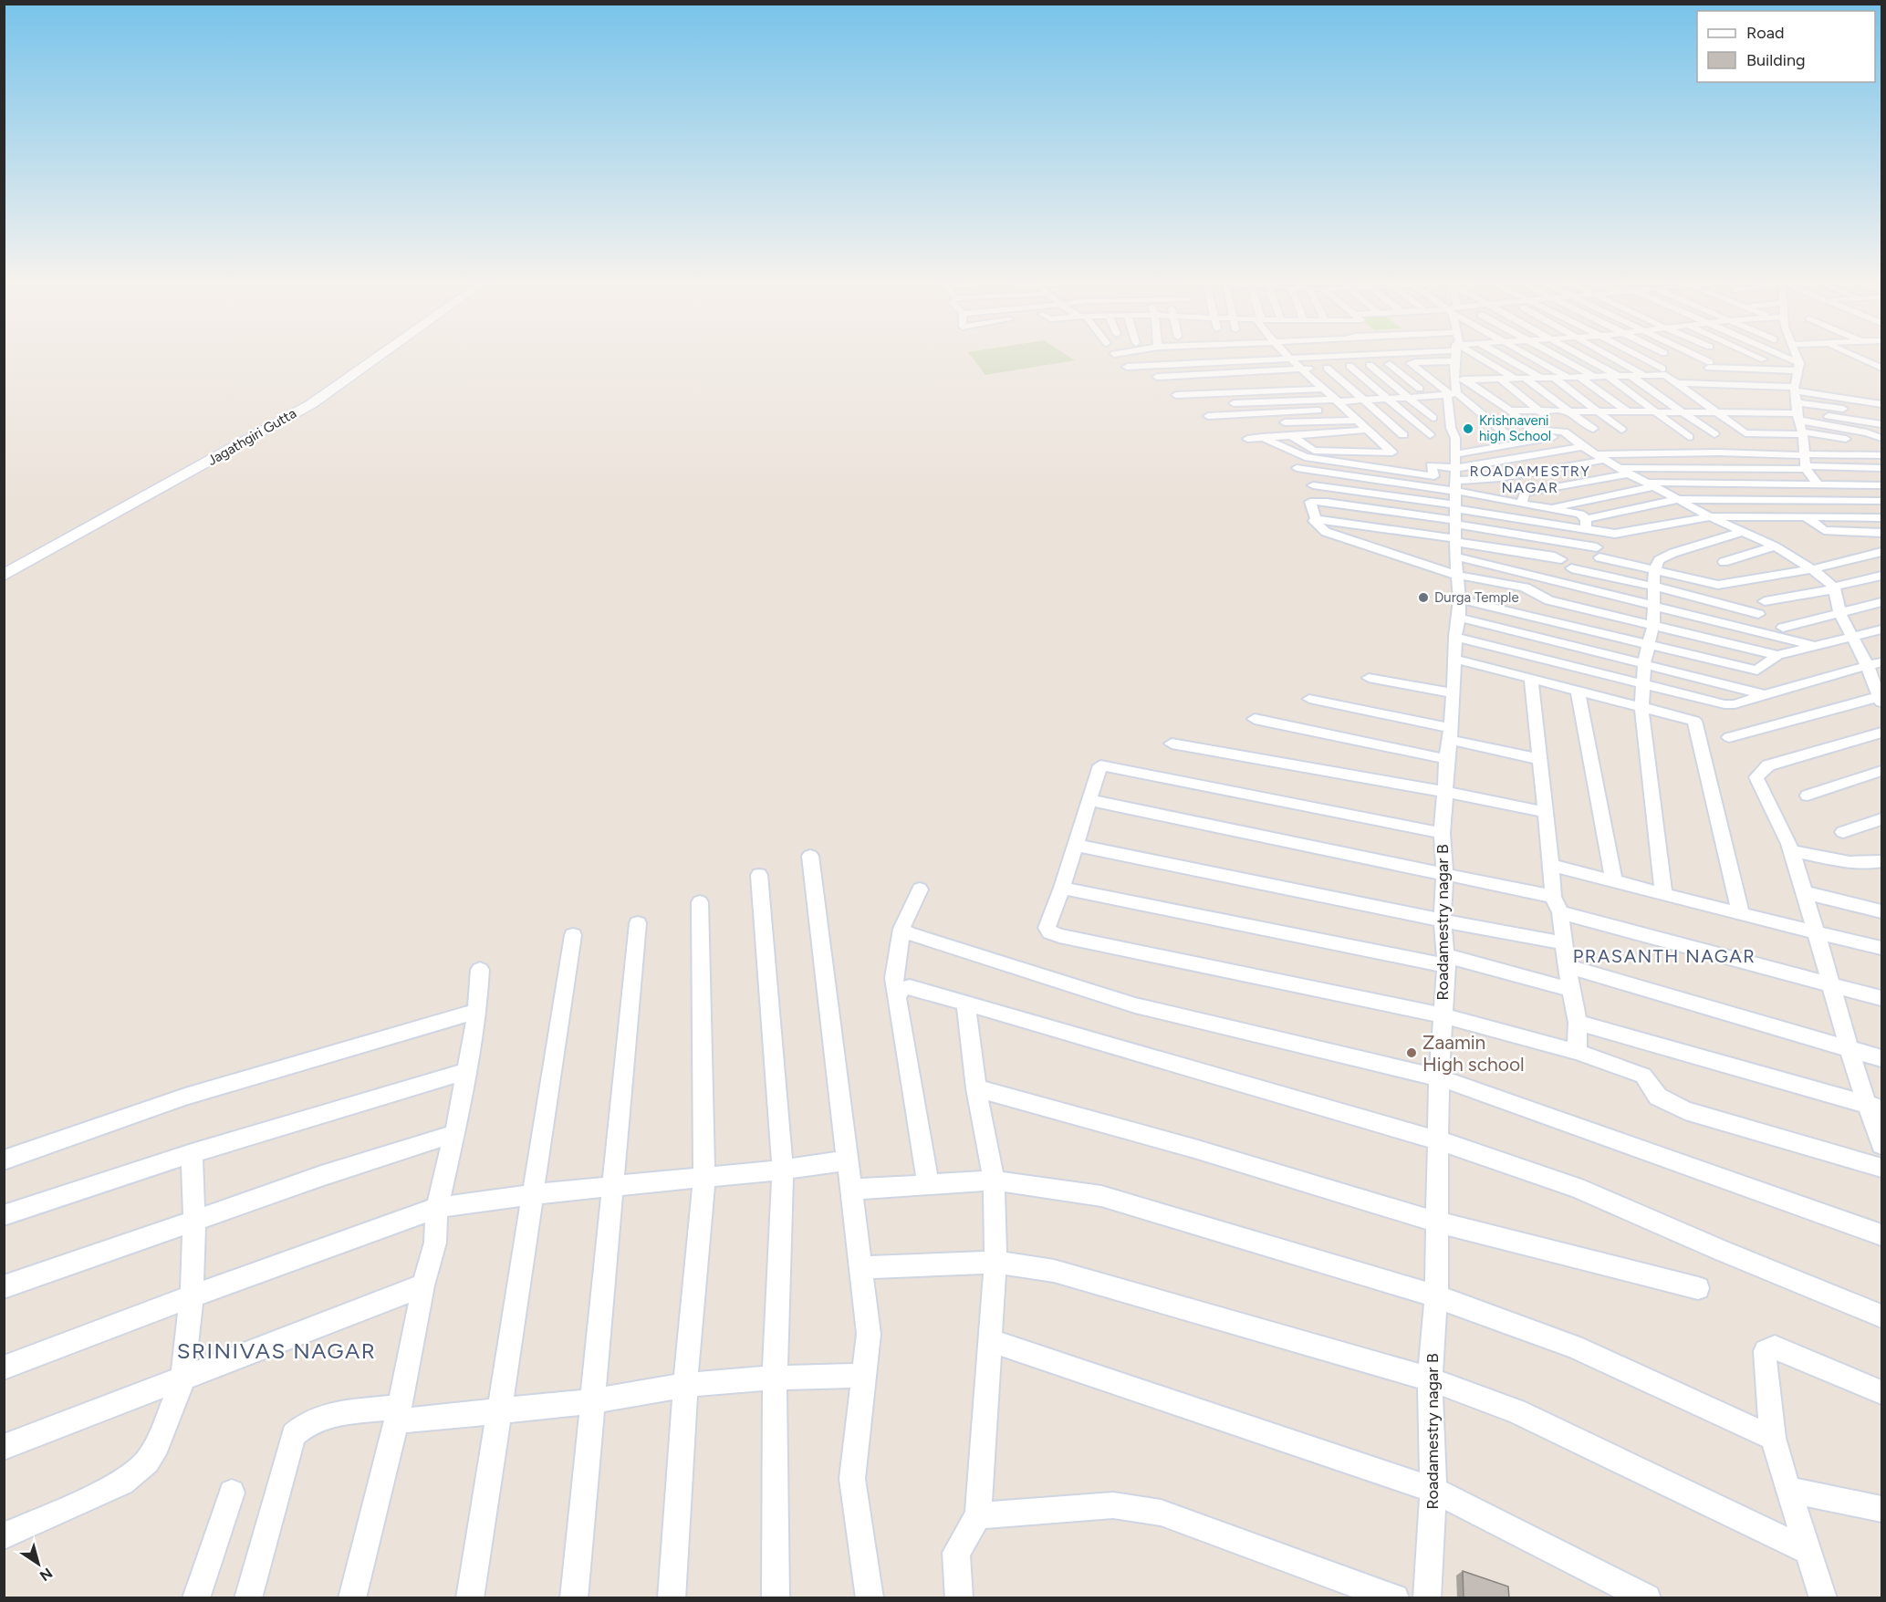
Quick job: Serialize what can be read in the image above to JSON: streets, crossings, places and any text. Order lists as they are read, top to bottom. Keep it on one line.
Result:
{"streets":{"street":["Jagathgiri Gutta","Roadamestry nagar B"]},"districts":["ROADAMESTRY NAGAR","PRASANTH NAGAR","SRINIVAS NAGAR"],"places":["Krishnaveni high School","Durga Temple","Zaamin High school"],"legend":["Road","Building"],"north":"bottom right"}
